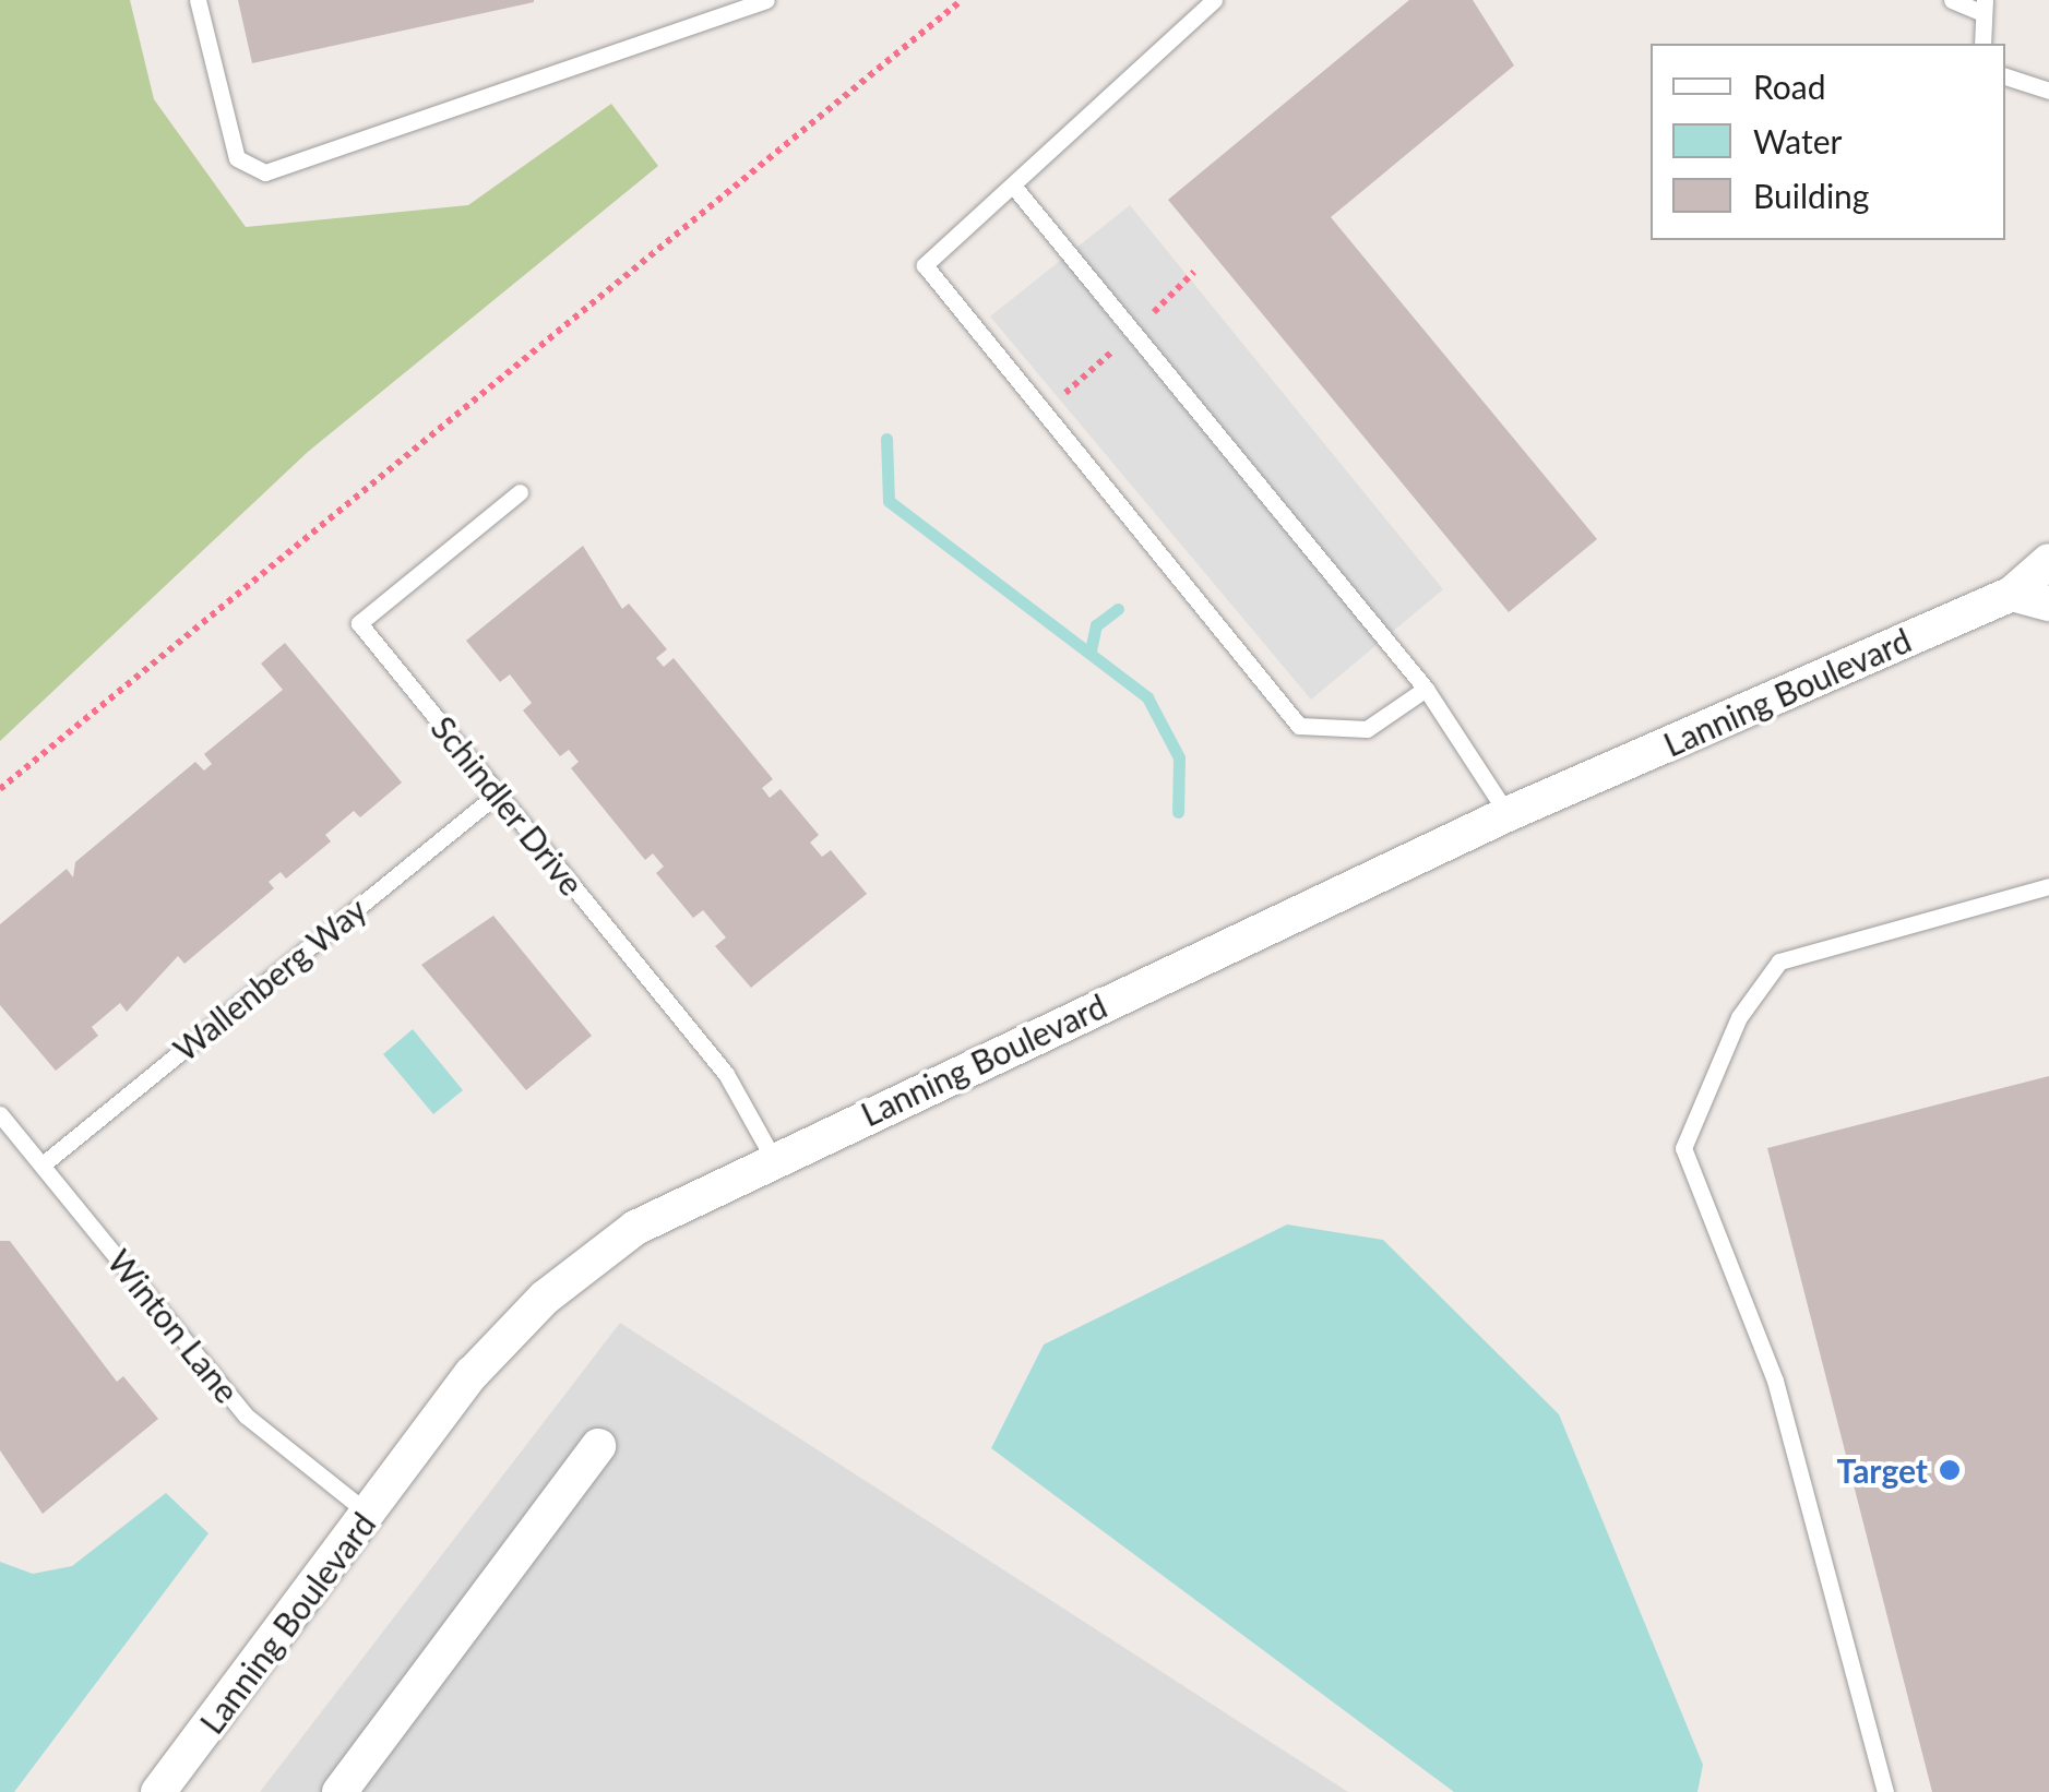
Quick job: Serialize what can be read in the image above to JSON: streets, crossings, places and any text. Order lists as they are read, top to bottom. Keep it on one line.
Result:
{"streets":{"street":["Lanning Boulevard"],"lane":["Schindler Drive","Wallenberg Way","Winton Lane"]},"crossings":[["Lanning Boulevard","Schindler Drive"],["Lanning Boulevard","Winton Lane"],["Schindler Drive","Wallenberg Way"],["Wallenberg Way","Winton Lane"]],"places":["Target"],"legend":["Road","Water","Building"]}
